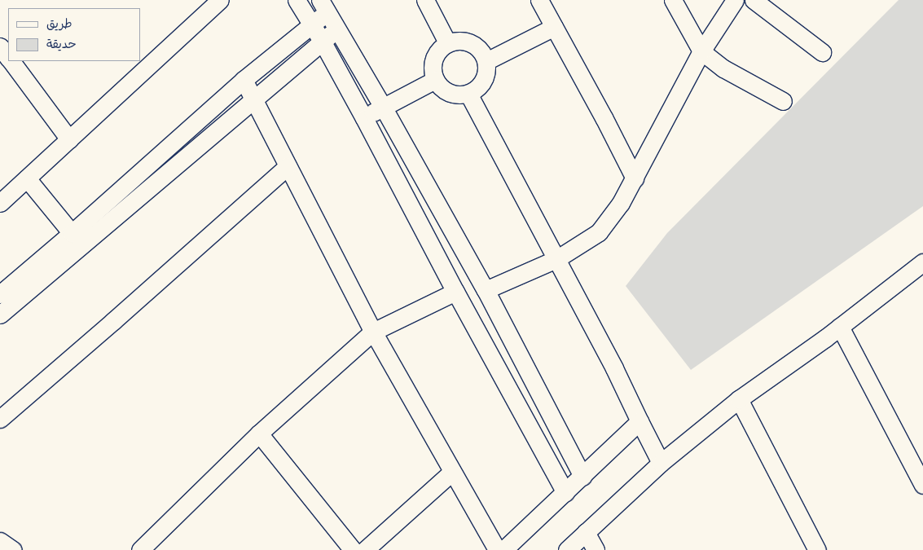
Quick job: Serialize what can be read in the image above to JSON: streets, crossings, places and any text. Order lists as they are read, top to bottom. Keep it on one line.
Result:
{"legend":["طريق","حديقة"]}
